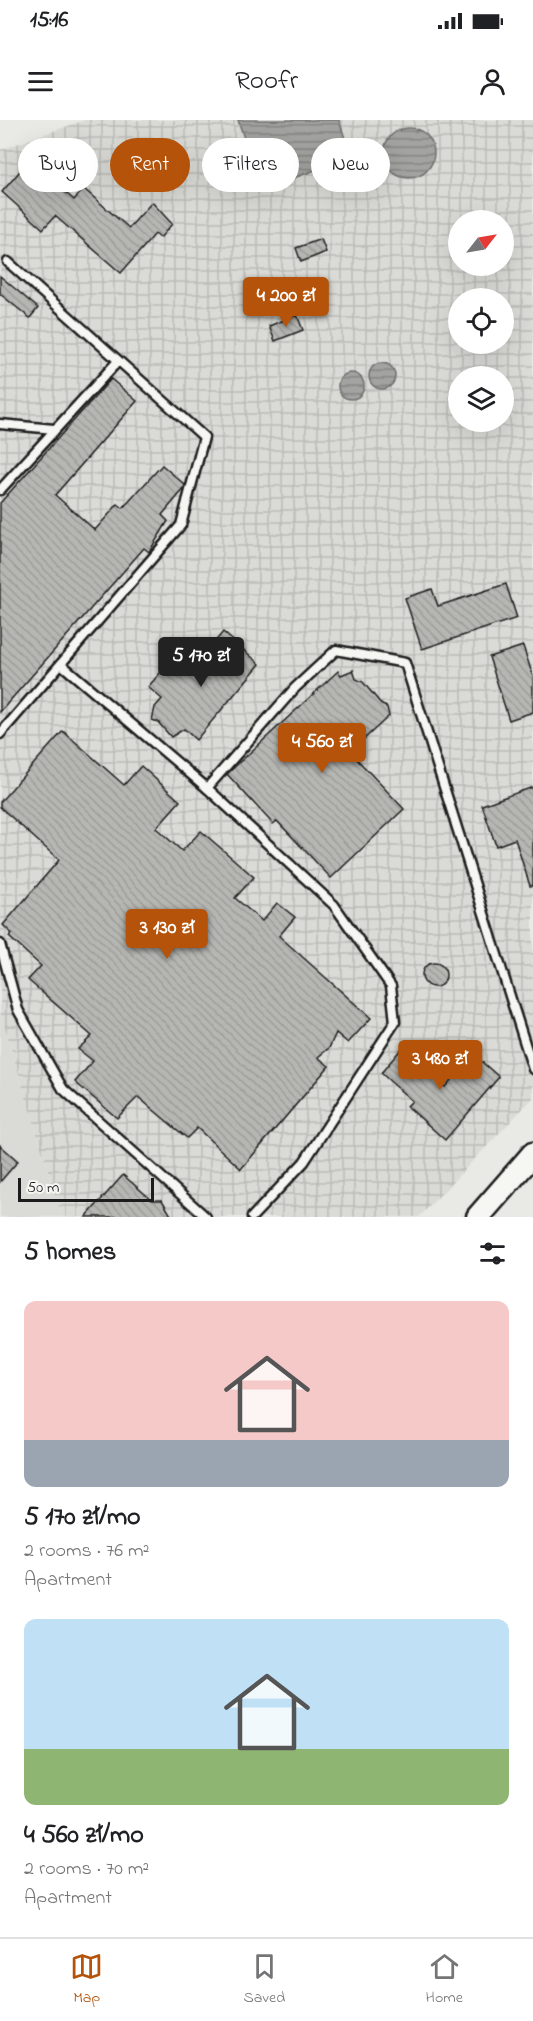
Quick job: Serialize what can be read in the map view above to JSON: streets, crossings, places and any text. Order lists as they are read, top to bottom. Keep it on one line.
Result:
{"scale_bar":"50 m","north":"top right","page":{"status":"15:16","header":"Roofr","chip":["Buy","Rent","Filters","New"],"price":["4 200 zł","5 170 zł","4 560 zł","3 130 zł","3 480 zł"],"scale":"50 m","heading":"5 homes","list":[{"name":"5 170 zł/mo","note":"2 rooms · 76 m² · Apartment"},{"name":"4 560 zł/mo","note":"2 rooms · 70 m² · Apartment"}],"tabs":["Map","Saved","Home"]}}
